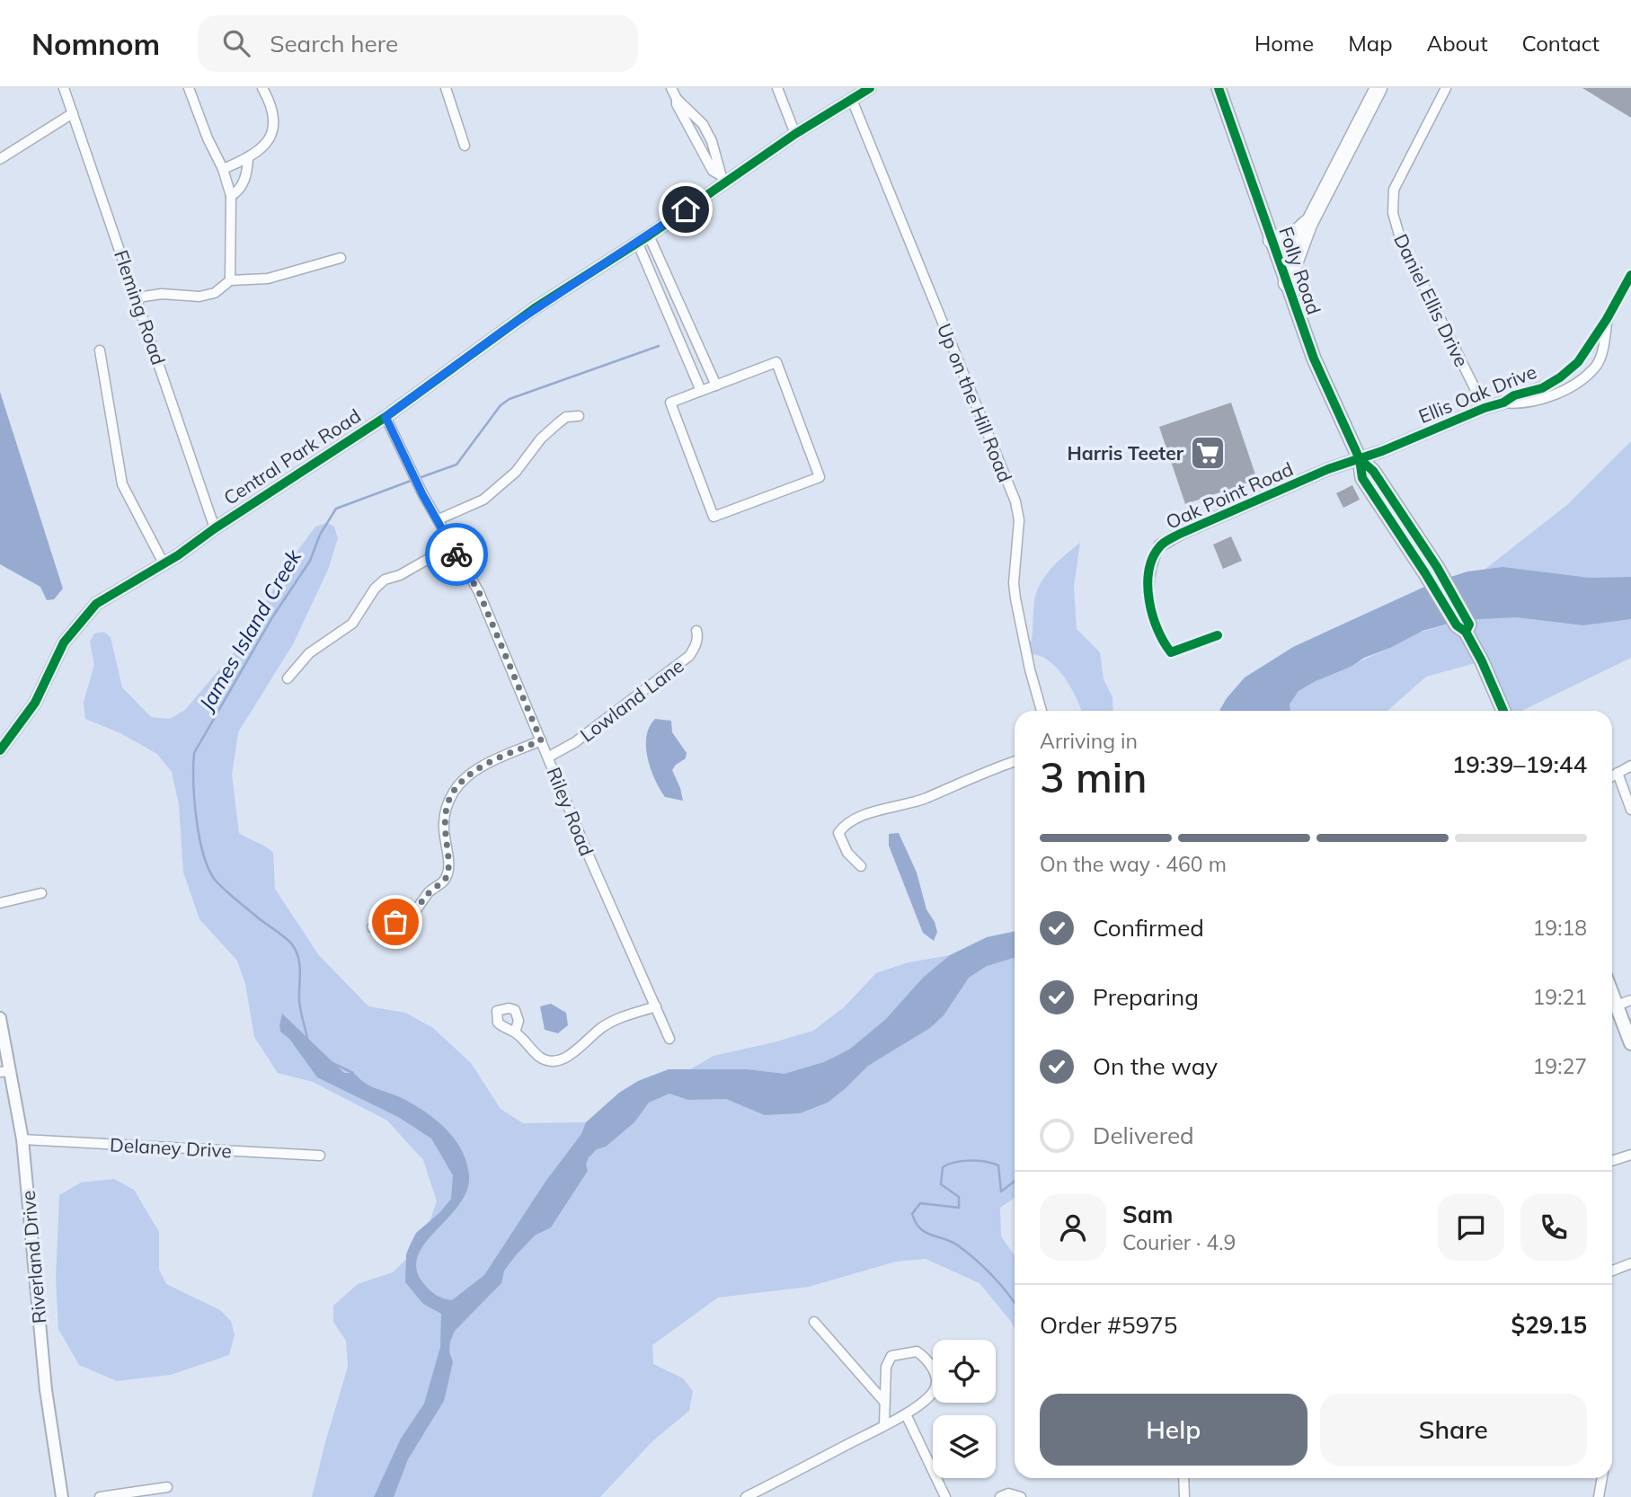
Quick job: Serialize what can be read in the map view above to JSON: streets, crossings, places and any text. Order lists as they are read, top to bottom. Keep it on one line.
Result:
{"streets":{"main road":["Folly Road"],"street":["Daniel Ellis Drive","Fleming Road","Ellis Oak Drive","Up on the Hill Road","Central Park Road","Oak Point Road","Lowland Lane","Riley Road","Delaney Drive","Riverland Drive"]},"crossings":[["Folly Road","Ellis Oak Drive"],["Folly Road","Oak Point Road"],["Daniel Ellis Drive","Ellis Oak Drive"],["Fleming Road","Central Park Road"],["Ellis Oak Drive","Oak Point Road"],["Up on the Hill Road","Central Park Road"],["Central Park Road","Riley Road"],["Lowland Lane","Riley Road"],["Delaney Drive","Riverland Drive"]],"water":["James Island Creek"],"places":{"supermarket":["Harris Teeter"]},"page":{"header":"Nomnom","search":"Search here","nav":["Home","Map","About","Contact"],"heading":["3 min","Arriving in","19:39–19:44"],"panel":["Sam","Courier · 4.9","Order #5975","$29.15"],"bar":"On the way · 460 m","list":[["Confirmed","19:18"],["Preparing","19:21"],["On the way","19:27"],"Delivered"],"buttons":["Help","Share"]}}
